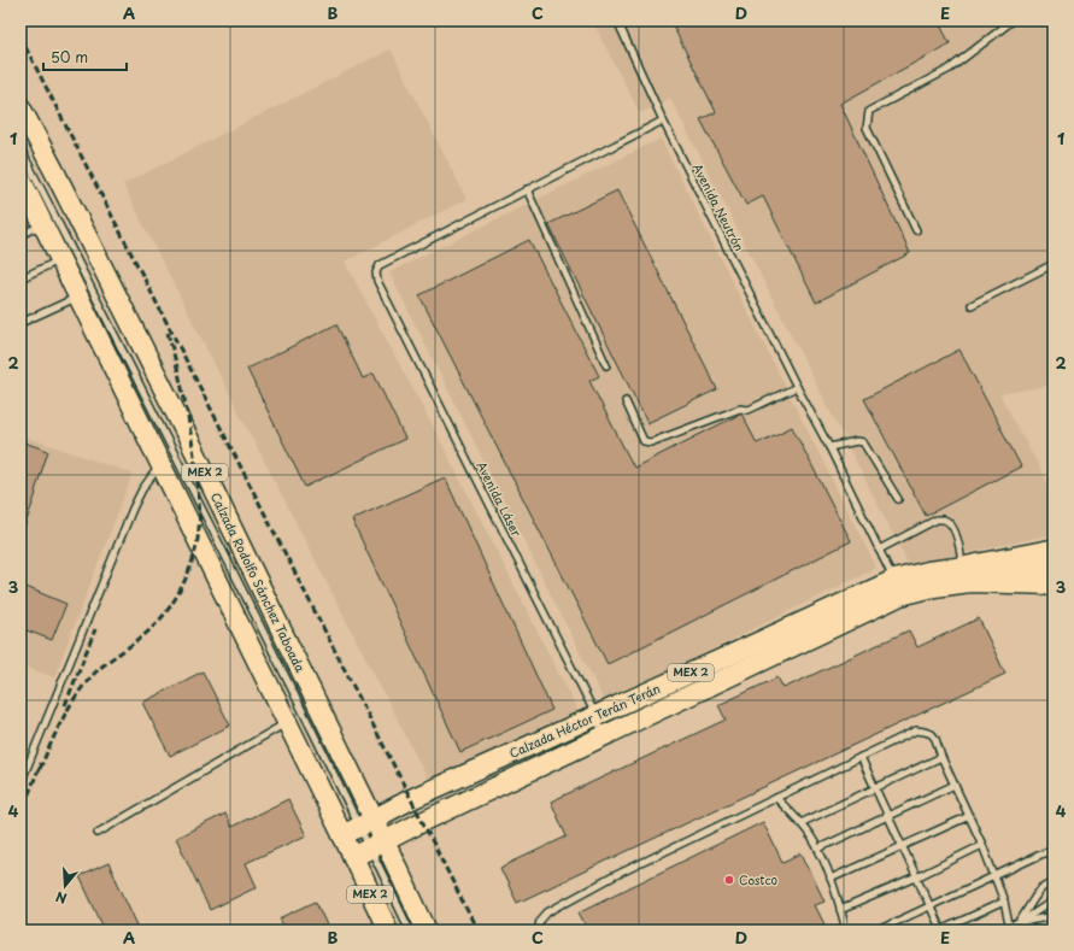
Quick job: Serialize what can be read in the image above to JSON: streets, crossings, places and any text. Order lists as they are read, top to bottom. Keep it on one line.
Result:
{"streets":{"main road":["MEX 2","Calzada Rodolfo Sánchez Taboada","Calzada Héctor Terán Terán"],"lane":["Avenida Neutrón","Avenida Láser"]},"crossings":[["Avenida Neutrón","Calzada Héctor Terán Terán"],["Avenida Láser","Calzada Héctor Terán Terán"],["Calzada Rodolfo Sánchez Taboada","Calzada Héctor Terán Terán"]],"places":["Costco"],"scale_bar":"50 m","north":"bottom","grid":{"columns":["A","B","C","D","E"],"rows":["1","2","3","4"]}}
